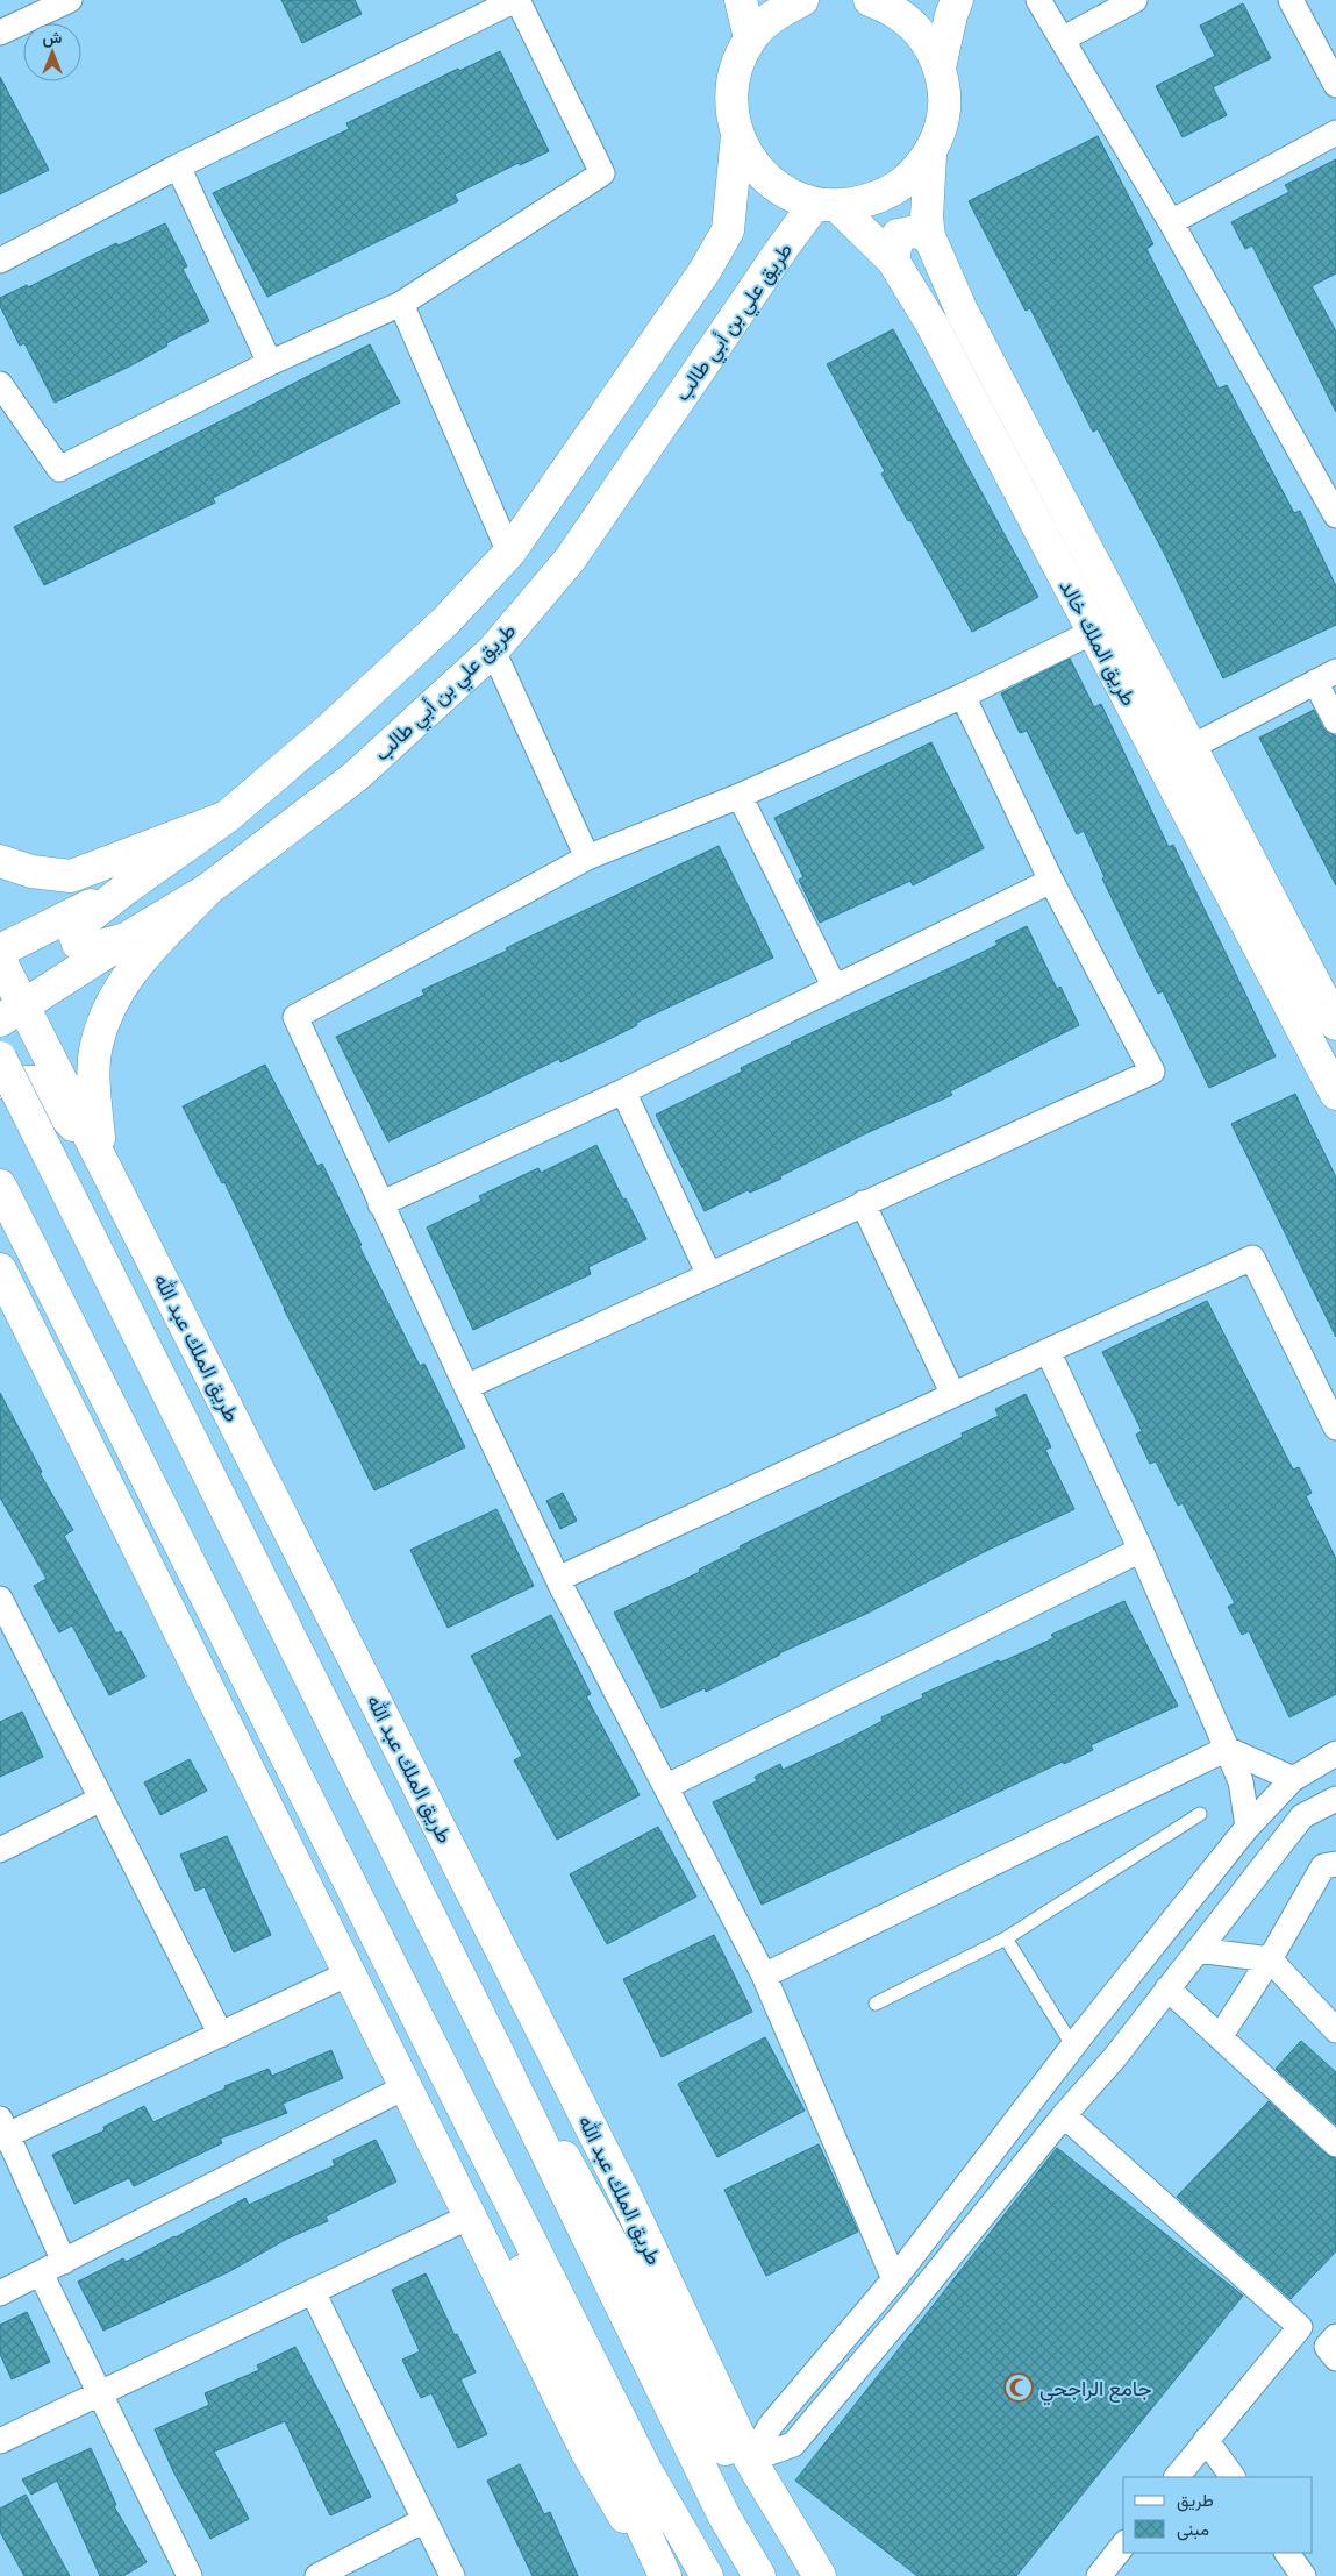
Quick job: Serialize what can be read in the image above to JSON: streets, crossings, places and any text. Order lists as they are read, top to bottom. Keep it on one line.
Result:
{"streets":{"main road":["طريق علي بن أبي طالب","طريق الملك خالد","طريق الملك عبد الله"]},"crossings":[["طريق علي بن أبي طالب","طريق الملك خالد"],["طريق علي بن أبي طالب","طريق الملك عبد الله"]],"places":{"mosque":["جامع الراجحي"]},"legend":["طريق","مبنى"],"north":"top"}
